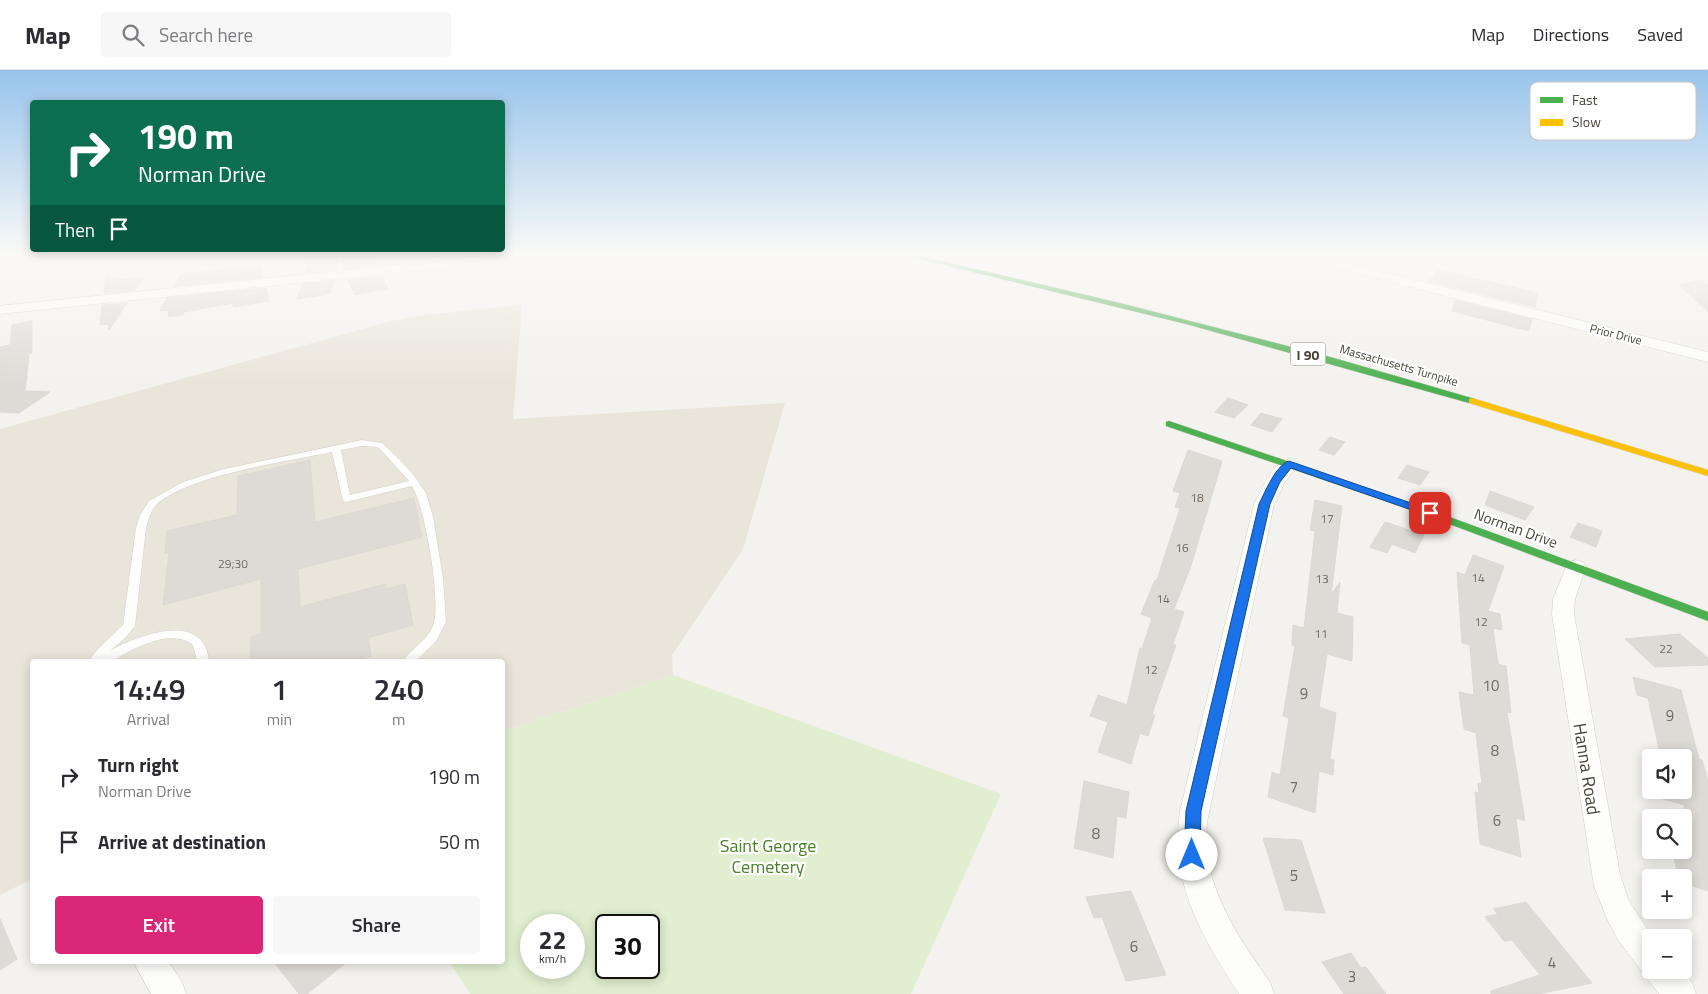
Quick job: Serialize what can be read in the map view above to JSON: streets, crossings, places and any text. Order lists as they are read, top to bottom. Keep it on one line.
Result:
{"streets":{"main road":["I 90","Massachusetts Turnpike","Norman Drive"],"street":["Prior Drive","Hanna Road"]},"crossings":[["Norman Drive","Hanna Road"]],"parks":["Saint George Cemetery"],"house_numbers":["18","17","16","29;30","14","13","14","12","11","22","12","10","9","9","8","7","6","8","5","6","4","3"],"legend":["Fast","Slow"],"page":{"header":"Map","search":"Search here","nav":["Map","Directions","Saved"],"turn":["190 m","Norman Drive"],"then":"Then","eta":["14:49","Arrival","1","min","240","m"],"list":[{"name":"Turn right","note":"Norman Drive","value":"190 m"},{"name":"Arrive at destination","value":"50 m"}],"map_buttons":["+","−"],"buttons":["Exit","Share"],"speed":"22 km/h","limit":"30"}}
